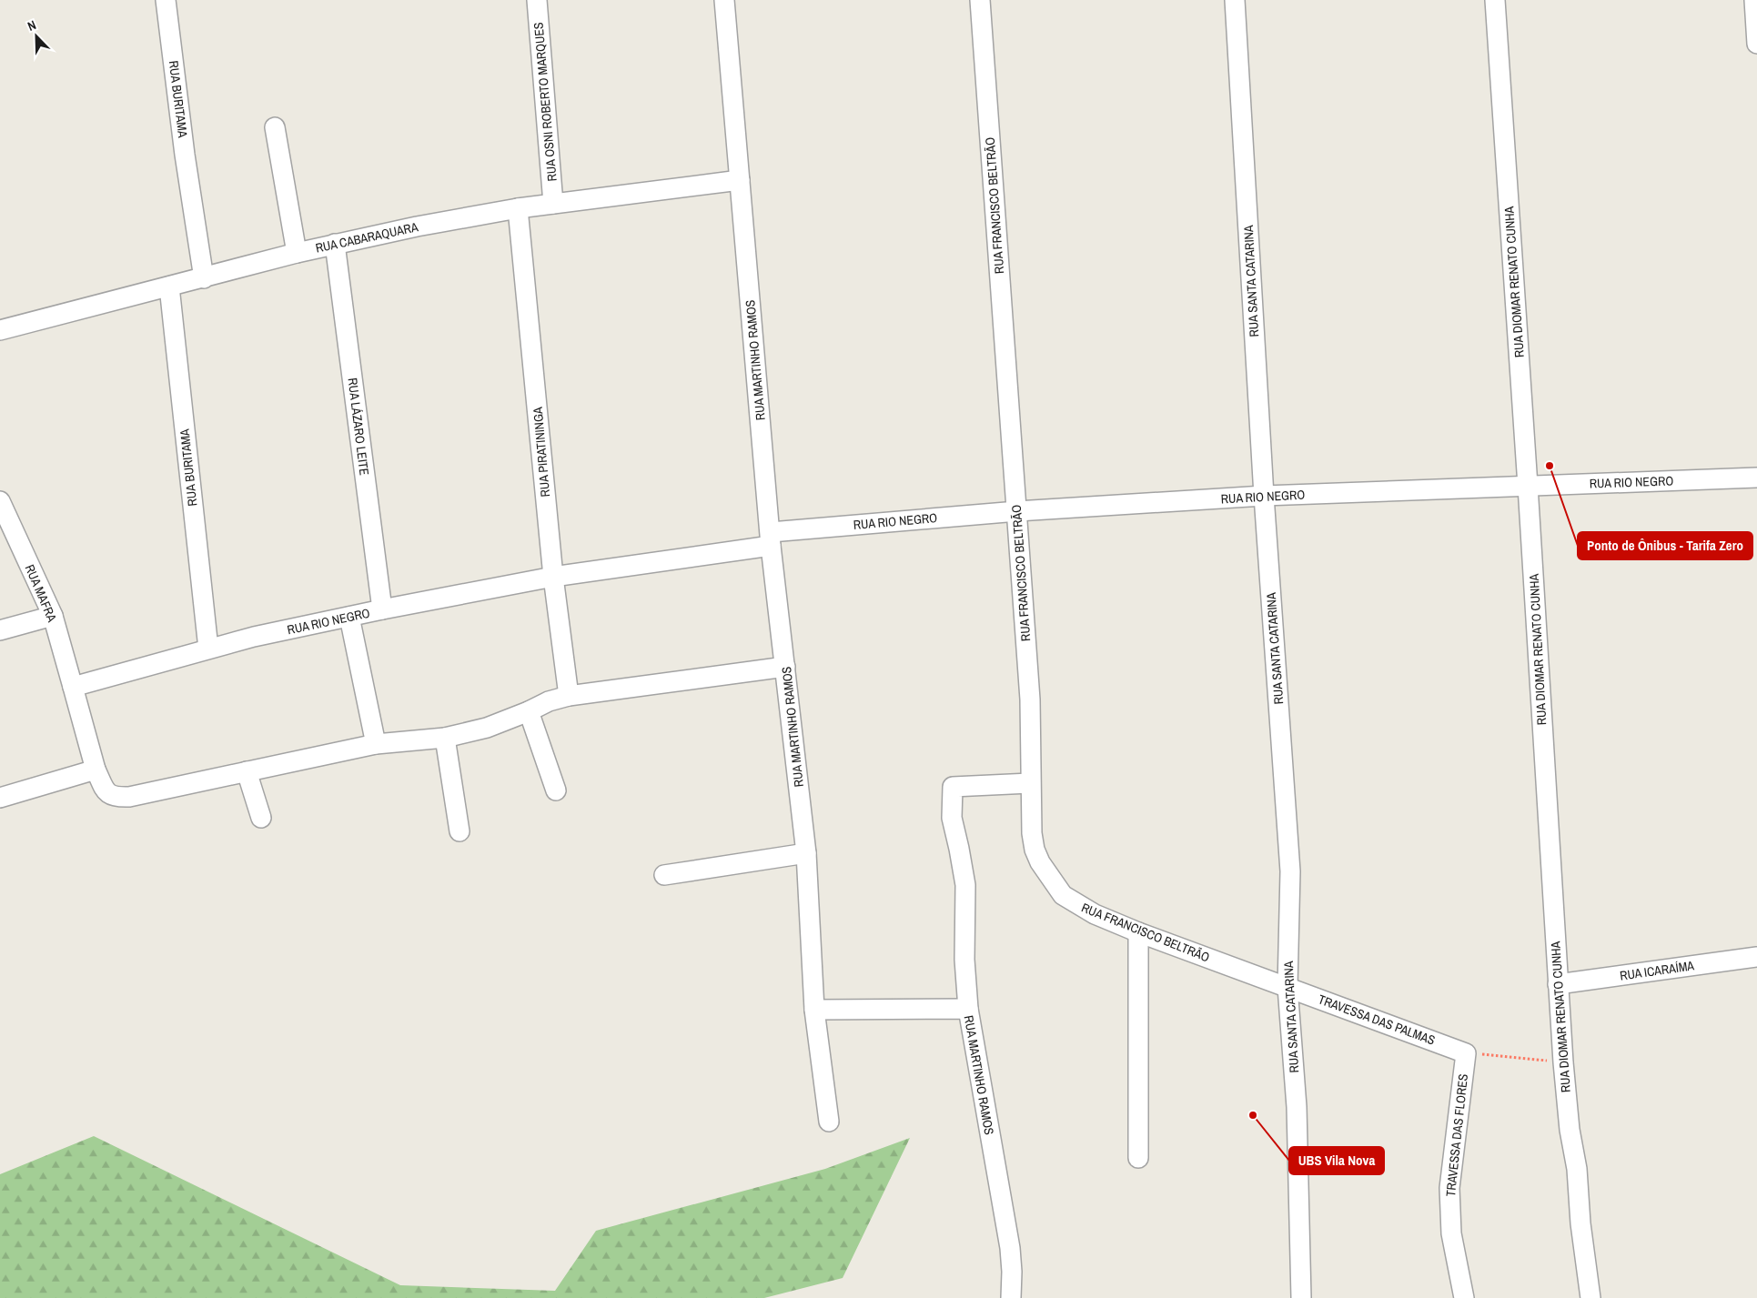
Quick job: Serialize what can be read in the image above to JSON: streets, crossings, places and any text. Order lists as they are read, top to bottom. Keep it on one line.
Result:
{"streets":{"street":["RUA BURITAMA","RUA OSNI ROBERTO MARQUES","RUA FRANCISCO BELTRÃO","RUA CABARAQUARA","RUA SANTA CATARINA","RUA DIOMAR RENATO CUNHA","RUA MARTINHO RAMOS","RUA LÁZARO LEITE","RUA PIRATININGA","RUA RIO NEGRO","RUA MAFRA","RUA ICARAÍMA","TRAVESSA DAS PALMAS","TRAVESSA DAS FLORES"]},"crossings":[["RUA BURITAMA","RUA CABARAQUARA"],["RUA BURITAMA","RUA RIO NEGRO"],["RUA OSNI ROBERTO MARQUES","RUA CABARAQUARA"],["RUA FRANCISCO BELTRÃO","RUA SANTA CATARINA"],["RUA FRANCISCO BELTRÃO","RUA RIO NEGRO"],["RUA FRANCISCO BELTRÃO","TRAVESSA DAS PALMAS"],["RUA CABARAQUARA","RUA MARTINHO RAMOS"],["RUA CABARAQUARA","RUA LÁZARO LEITE"],["RUA CABARAQUARA","RUA PIRATININGA"],["RUA SANTA CATARINA","RUA RIO NEGRO"],["RUA SANTA CATARINA","TRAVESSA DAS PALMAS"],["RUA DIOMAR RENATO CUNHA","RUA RIO NEGRO"],["RUA DIOMAR RENATO CUNHA","RUA ICARAÍMA"],["RUA MARTINHO RAMOS","RUA RIO NEGRO"],["RUA LÁZARO LEITE","RUA RIO NEGRO"],["RUA PIRATININGA","RUA RIO NEGRO"],["RUA RIO NEGRO","RUA MAFRA"],["TRAVESSA DAS PALMAS","TRAVESSA DAS FLORES"]],"places":["Ponto de Ônibus - Tarifa Zero","UBS Vila Nova"],"north":"top left"}
